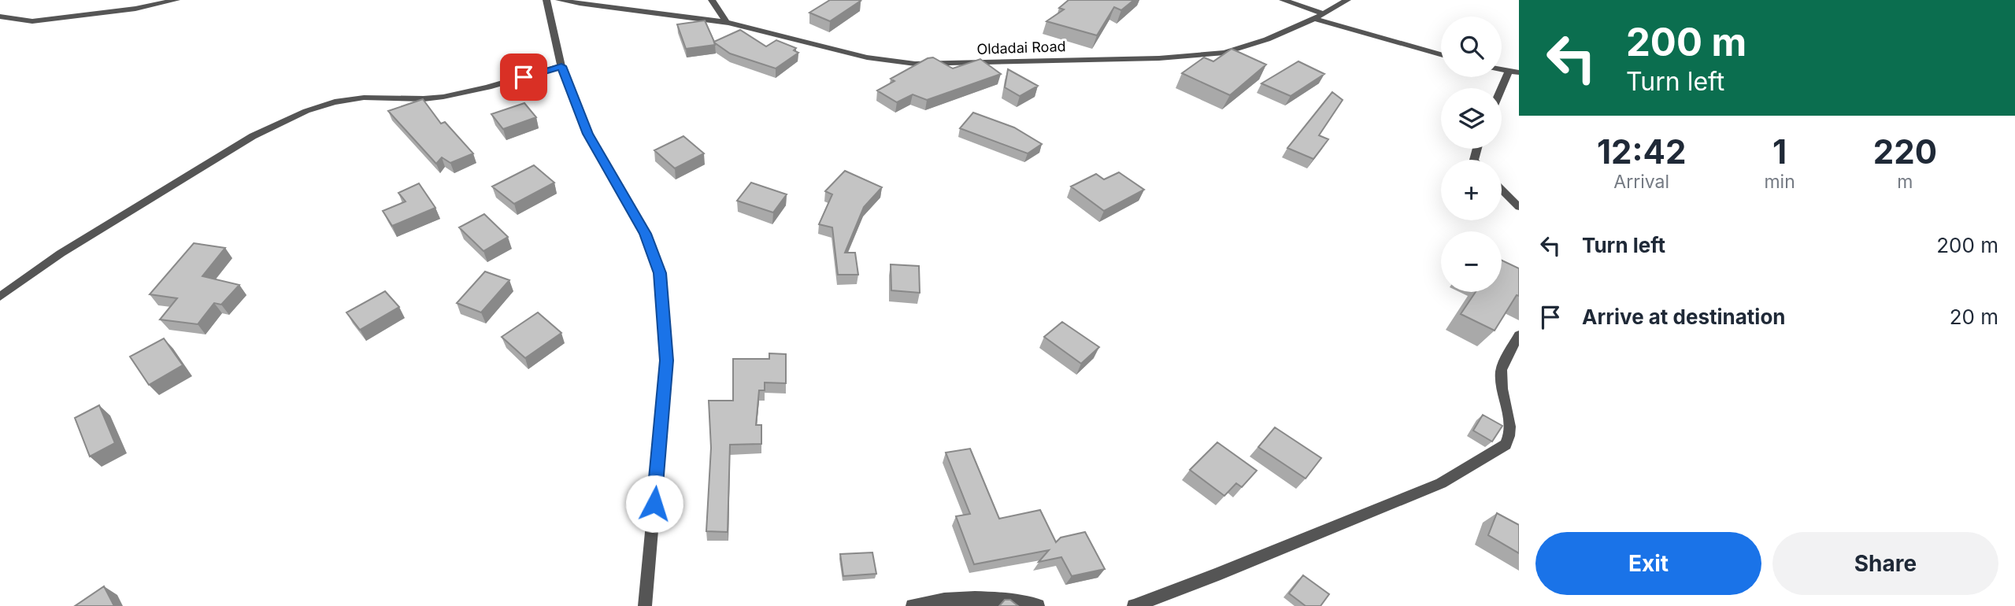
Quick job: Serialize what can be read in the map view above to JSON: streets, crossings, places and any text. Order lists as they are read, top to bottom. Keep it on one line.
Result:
{"streets":{"street":["Oldadai Road"]},"page":{"turn":["200 m","Turn left"],"map_buttons":["+","−"],"eta":["12:42","Arrival","1","min","220","m"],"list":[{"name":"Turn left","value":"200 m"},{"name":"Arrive at destination","value":"20 m"}],"buttons":["Exit","Share"]}}
